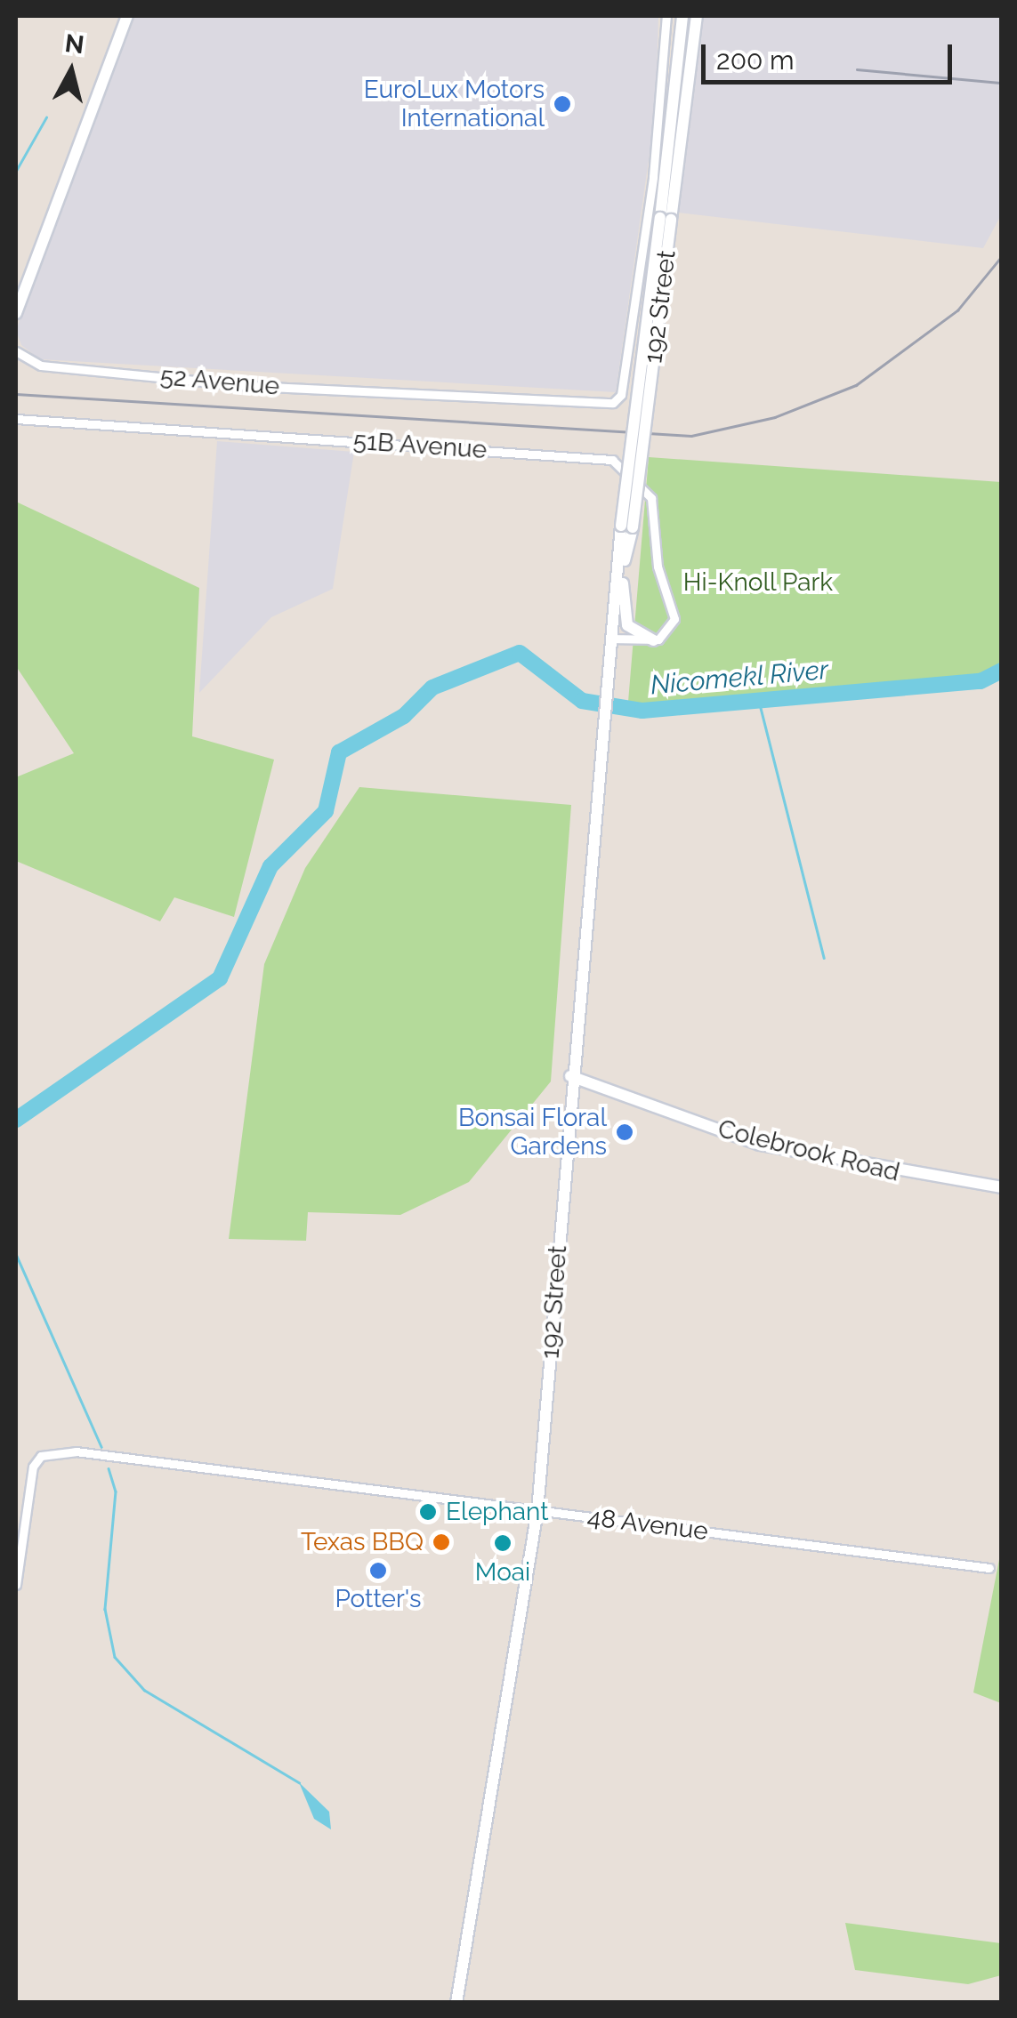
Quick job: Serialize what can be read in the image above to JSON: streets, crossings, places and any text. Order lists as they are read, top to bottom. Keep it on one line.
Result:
{"streets":{"main road":["192 Street","Colebrook Road"],"street":["52 Avenue","51B Avenue","48 Avenue"]},"crossings":[["192 Street","Colebrook Road"],["192 Street","48 Avenue"]],"water":["Nicomekl River"],"parks":["Hi-Knoll Park"],"places":["EuroLux Motors International","Bonsai Floral Gardens","Elephant","Texas BBQ","Moai","Potter's"],"scale_bar":"200 m","north":"top"}
